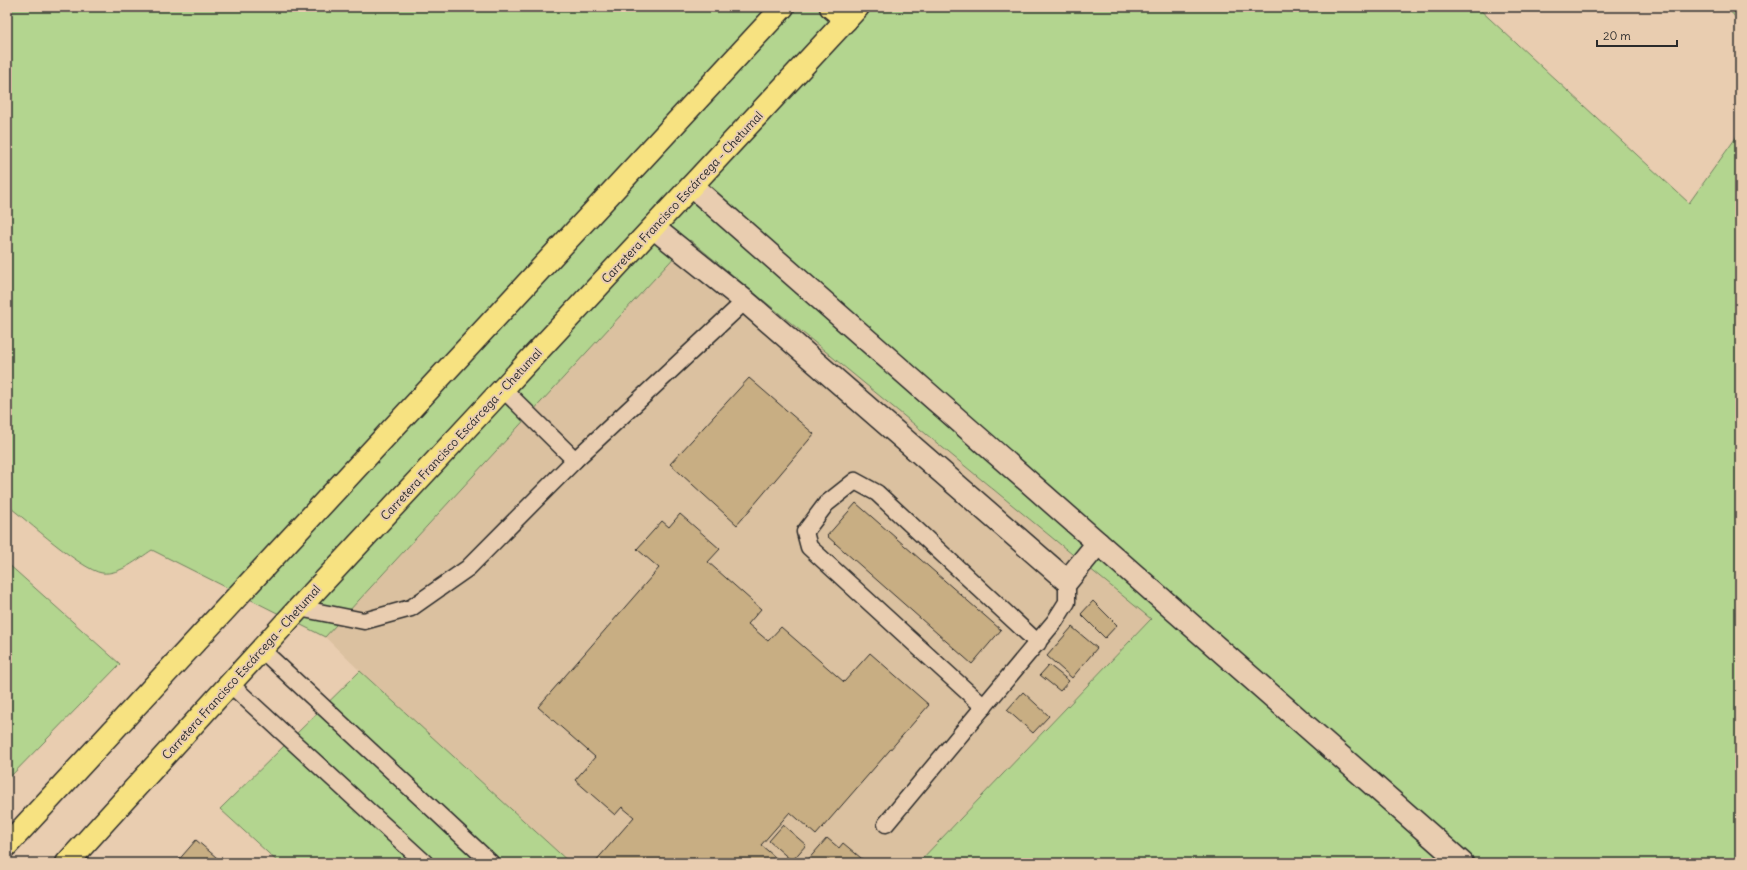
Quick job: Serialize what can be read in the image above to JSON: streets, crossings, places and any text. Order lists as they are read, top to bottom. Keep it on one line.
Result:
{"streets":{"highway":["Carretera Francisco Escárcega - Chetumal"]},"scale_bar":"20 m"}
